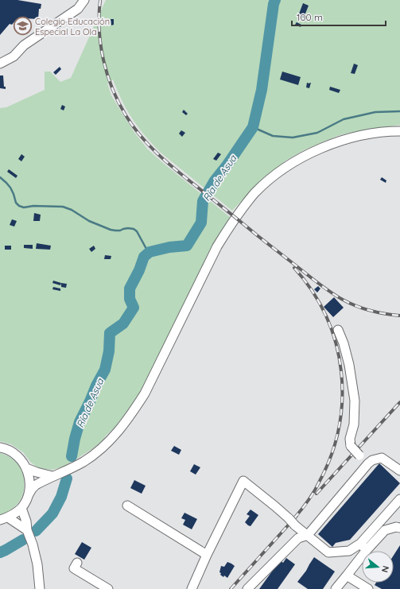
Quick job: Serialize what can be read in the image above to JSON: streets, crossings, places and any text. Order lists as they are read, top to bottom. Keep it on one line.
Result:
{"water":["Ría de Asua"],"places":{"school or university":["Colegio Educación Especial La Ola"]},"scale_bar":"100 m","north":"right"}
